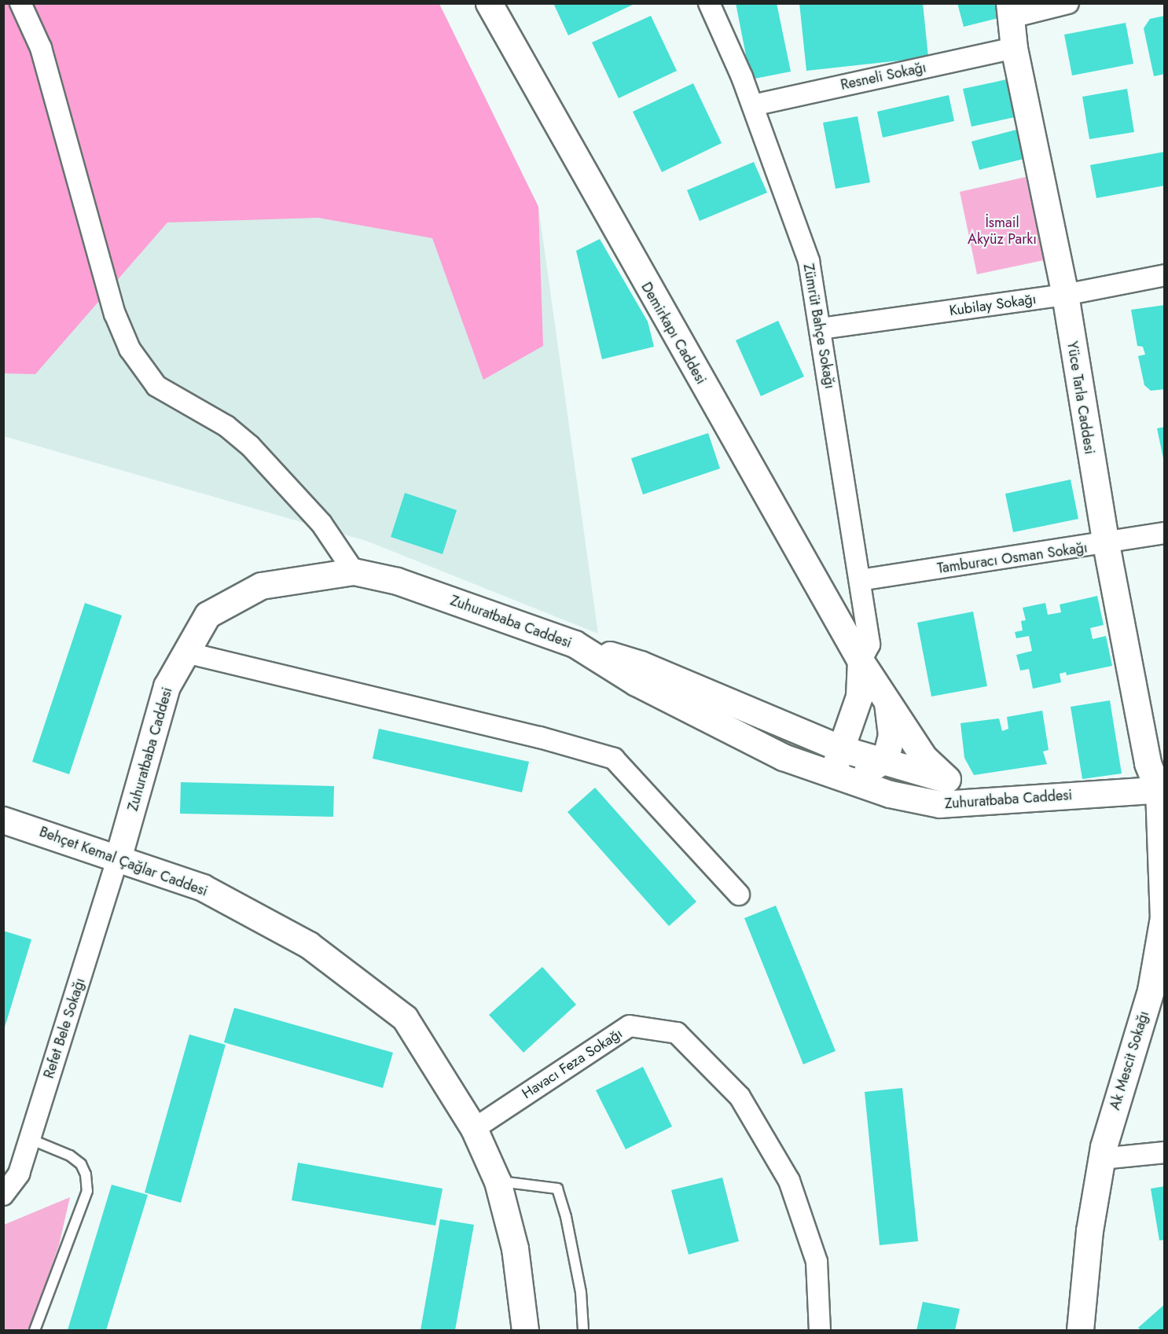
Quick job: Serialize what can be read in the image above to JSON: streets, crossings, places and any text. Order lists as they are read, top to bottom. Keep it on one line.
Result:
{"streets":{"street":["Resneli Sokağı","Kubilay Sokağı","Zümrüt Bahçe Sokağı","Demirkapı Caddesi","Yüce Tarla Caddesi","Tamburacı Osman Sokağı","Zuhuratbaba Caddesi","Behçet Kemal Çağlar Caddesi","Refet Bele Sokağı","Ak Mescit Sokağı","Havacı Feza Sokağı"]},"crossings":[["Resneli Sokağı","Zümrüt Bahçe Sokağı"],["Resneli Sokağı","Yüce Tarla Caddesi"],["Kubilay Sokağı","Zümrüt Bahçe Sokağı"],["Kubilay Sokağı","Yüce Tarla Caddesi"],["Zümrüt Bahçe Sokağı","Demirkapı Caddesi"],["Zümrüt Bahçe Sokağı","Tamburacı Osman Sokağı"],["Yüce Tarla Caddesi","Tamburacı Osman Sokağı"],["Yüce Tarla Caddesi","Zuhuratbaba Caddesi"],["Yüce Tarla Caddesi","Ak Mescit Sokağı"],["Zuhuratbaba Caddesi","Behçet Kemal Çağlar Caddesi"],["Zuhuratbaba Caddesi","Refet Bele Sokağı"],["Zuhuratbaba Caddesi","Ak Mescit Sokağı"],["Behçet Kemal Çağlar Caddesi","Refet Bele Sokağı"],["Behçet Kemal Çağlar Caddesi","Havacı Feza Sokağı"]],"parks":["İsmail Akyüz Parkı"]}
